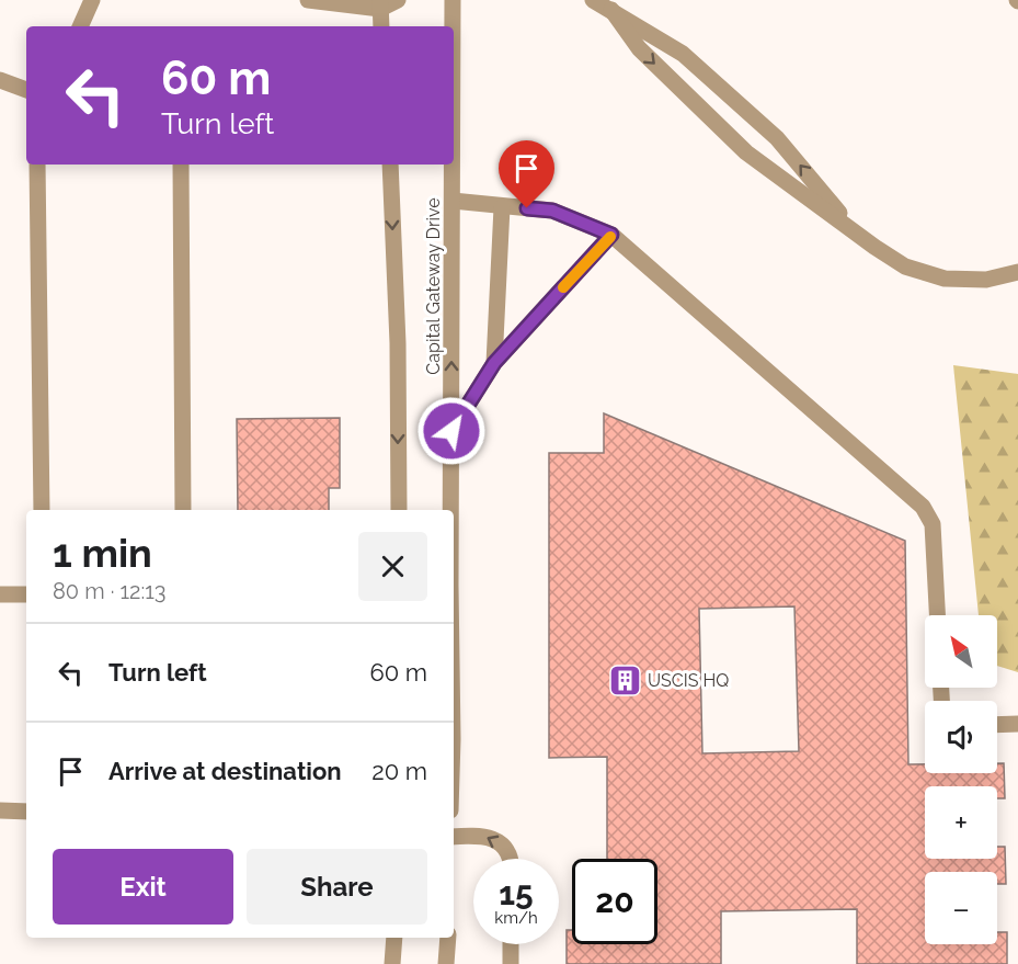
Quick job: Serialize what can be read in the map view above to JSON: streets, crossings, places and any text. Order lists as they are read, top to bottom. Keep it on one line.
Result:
{"streets":{"street":["Capital Gateway Drive"]},"places":{"building":["USCIS HQ"]},"north":"top left","page":{"turn":["60 m","Turn left"],"heading":["1 min","80 m · 12:13"],"map_buttons":["+","−"],"list":[{"name":"Turn left","value":"60 m"},{"name":"Arrive at destination","value":"20 m"}],"buttons":["Exit","Share"],"speed":"15 km/h","limit":"20"}}
